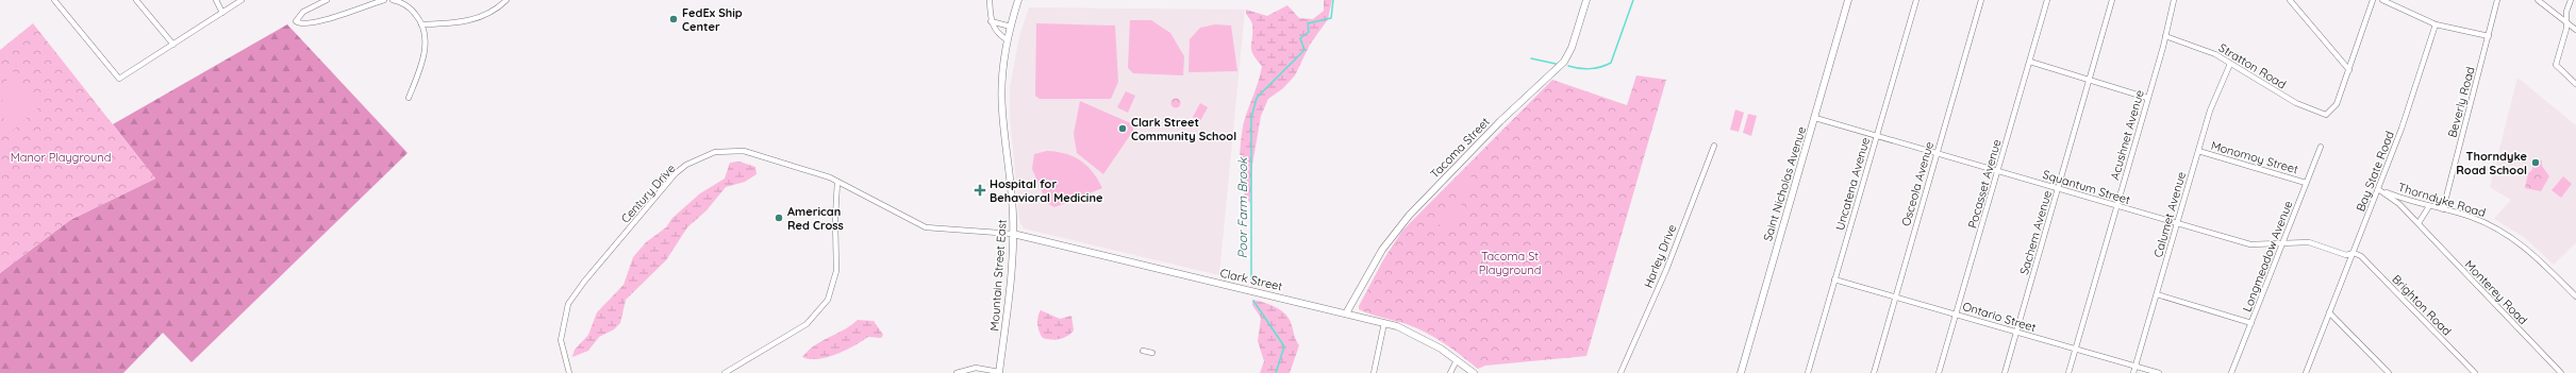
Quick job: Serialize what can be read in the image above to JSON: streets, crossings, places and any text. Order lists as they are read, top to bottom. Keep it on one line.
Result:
{"streets":{"street":["Stratton Road","Beverly Road","Acushnet Avenue","Tacoma Street","Monomoy Street","Bay State Road","Saint Nicholas Avenue","Uncatena Avenue","Osceola Avenue","Pocasset Avenue","Squantum Street","Century Drive","Thorndyke Road","Calumet Avenue","Sachem Avenue","Harley Drive","Longmeadow Avenue","Mountain Street East","Clark Street","Monterey Road","Brighton Road","Ontario Street"]},"crossings":[["Stratton Road","Acushnet Avenue"],["Stratton Road","Calumet Avenue"],["Beverly Road","Thorndyke Road"],["Acushnet Avenue","Squantum Street"],["Acushnet Avenue","Ontario Street"],["Tacoma Street","Clark Street"],["Monomoy Street","Calumet Avenue"],["Monomoy Street","Longmeadow Avenue"],["Bay State Road","Squantum Street"],["Bay State Road","Thorndyke Road"],["Bay State Road","Monterey Road"],["Bay State Road","Brighton Road"],["Saint Nicholas Avenue","Squantum Street"],["Uncatena Avenue","Squantum Street"],["Uncatena Avenue","Ontario Street"],["Osceola Avenue","Squantum Street"],["Osceola Avenue","Ontario Street"],["Pocasset Avenue","Squantum Street"],["Pocasset Avenue","Ontario Street"],["Squantum Street","Calumet Avenue"],["Squantum Street","Sachem Avenue"],["Squantum Street","Longmeadow Avenue"],["Squantum Street","Brighton Road"],["Century Drive","Mountain Street East"],["Century Drive","Clark Street"],["Thorndyke Road","Monterey Road"],["Calumet Avenue","Ontario Street"],["Sachem Avenue","Ontario Street"],["Mountain Street East","Clark Street"]],"water":["Poor Farm Brook"],"parks":["Manor Playground","Tacoma St Playground"],"places":{"other":["FedEx Ship Center","Clark Street Community School","Thorndyke Road School","American Red Cross"],"health":["Hospital for Behavioral Medicine"]}}
